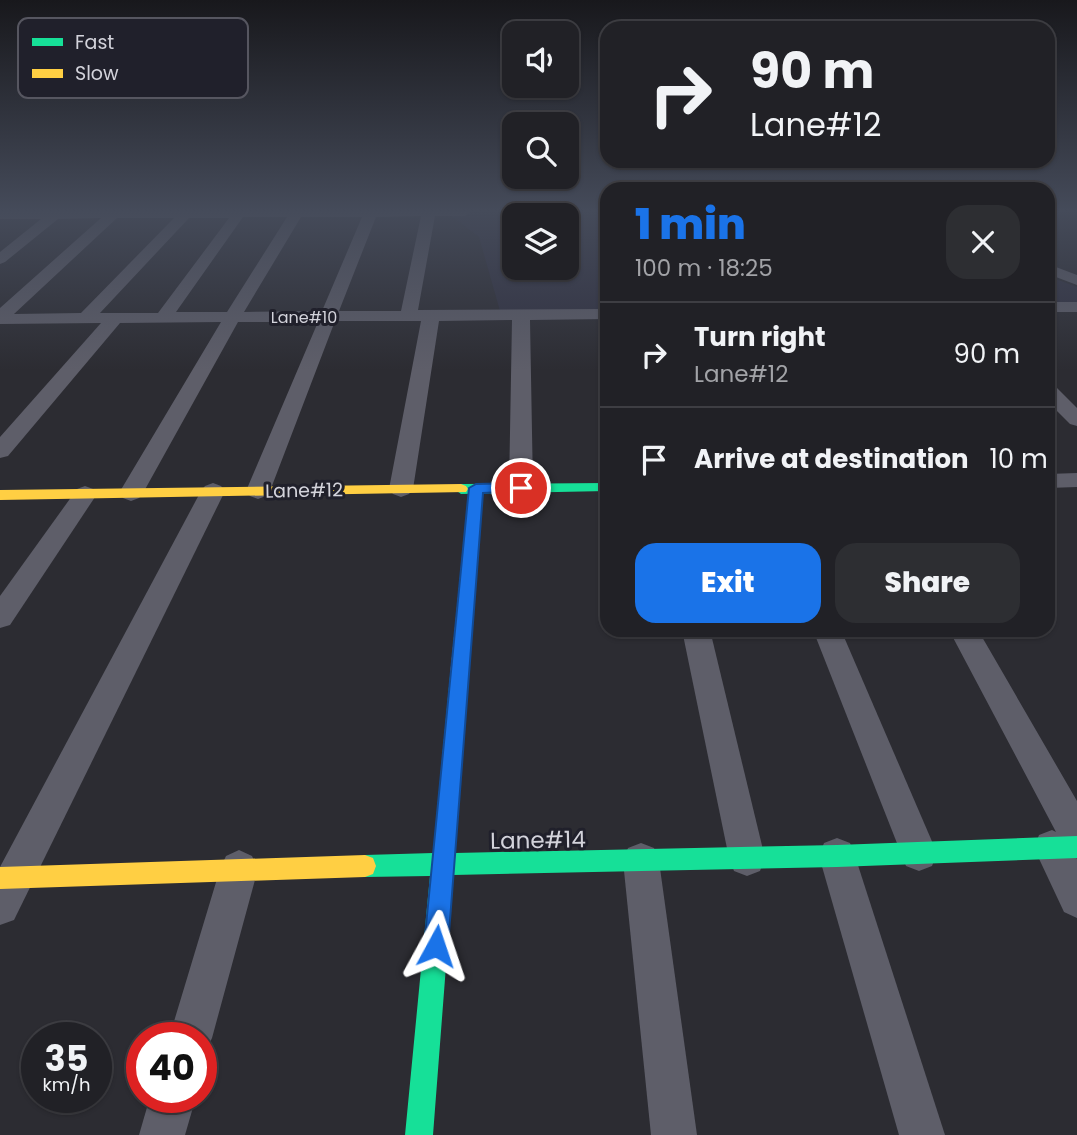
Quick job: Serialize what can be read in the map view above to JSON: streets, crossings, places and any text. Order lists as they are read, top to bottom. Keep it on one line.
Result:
{"streets":{"street":["Lane#10","Lane#12","Lane#14"]},"legend":["Fast","Slow"],"page":{"turn":["90 m","Lane#12"],"heading":["1 min","100 m · 18:25"],"list":[{"name":"Turn right","note":"Lane#12","value":"90 m"},{"name":"Arrive at destination","value":"10 m"}],"buttons":["Exit","Share"],"speed":"35 km/h","limit":"40"}}
